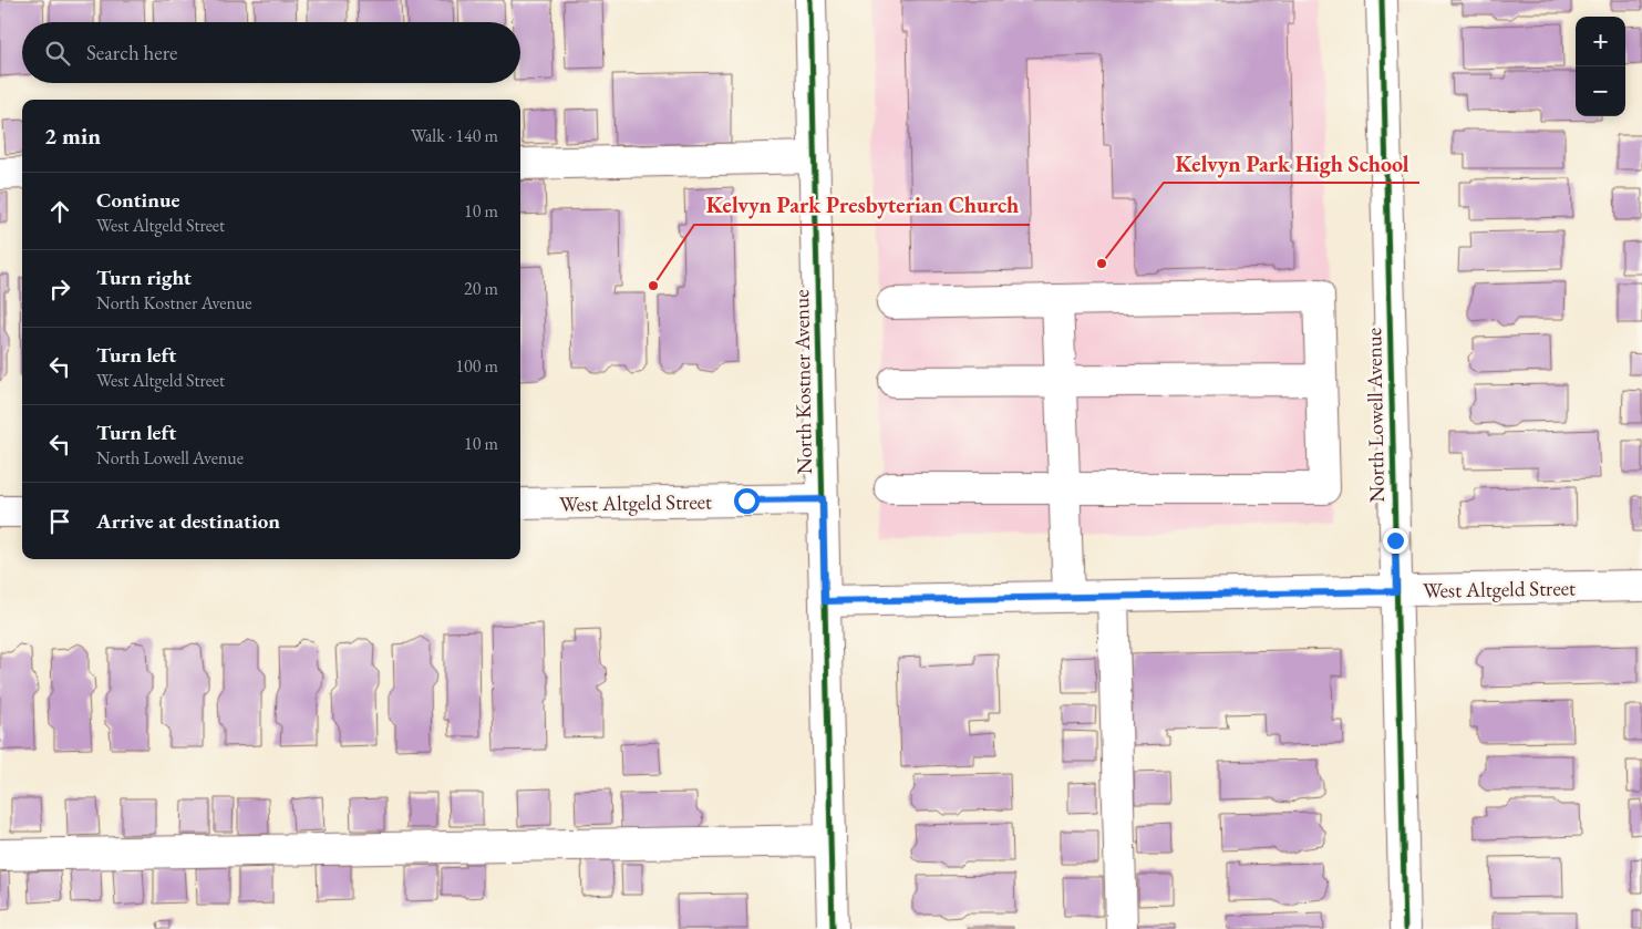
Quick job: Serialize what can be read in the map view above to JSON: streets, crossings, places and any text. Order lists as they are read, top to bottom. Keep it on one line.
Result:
{"streets":{"street":["North Kostner Avenue","North Lowell Avenue","West Altgeld Street"]},"crossings":[["North Kostner Avenue","West Altgeld Street"],["North Lowell Avenue","West Altgeld Street"]],"places":["Kelvyn Park High School","Kelvyn Park Presbyterian Church"],"page":{"map_buttons":["+","−"],"search":"Search here","heading":["2 min","Walk · 140 m"],"list":[["Continue","West Altgeld Street","10 m"],["Turn right","North Kostner Avenue","20 m"],["Turn left","West Altgeld Street","100 m"],["Turn left","North Lowell Avenue","10 m"],"Arrive at destination"]}}
